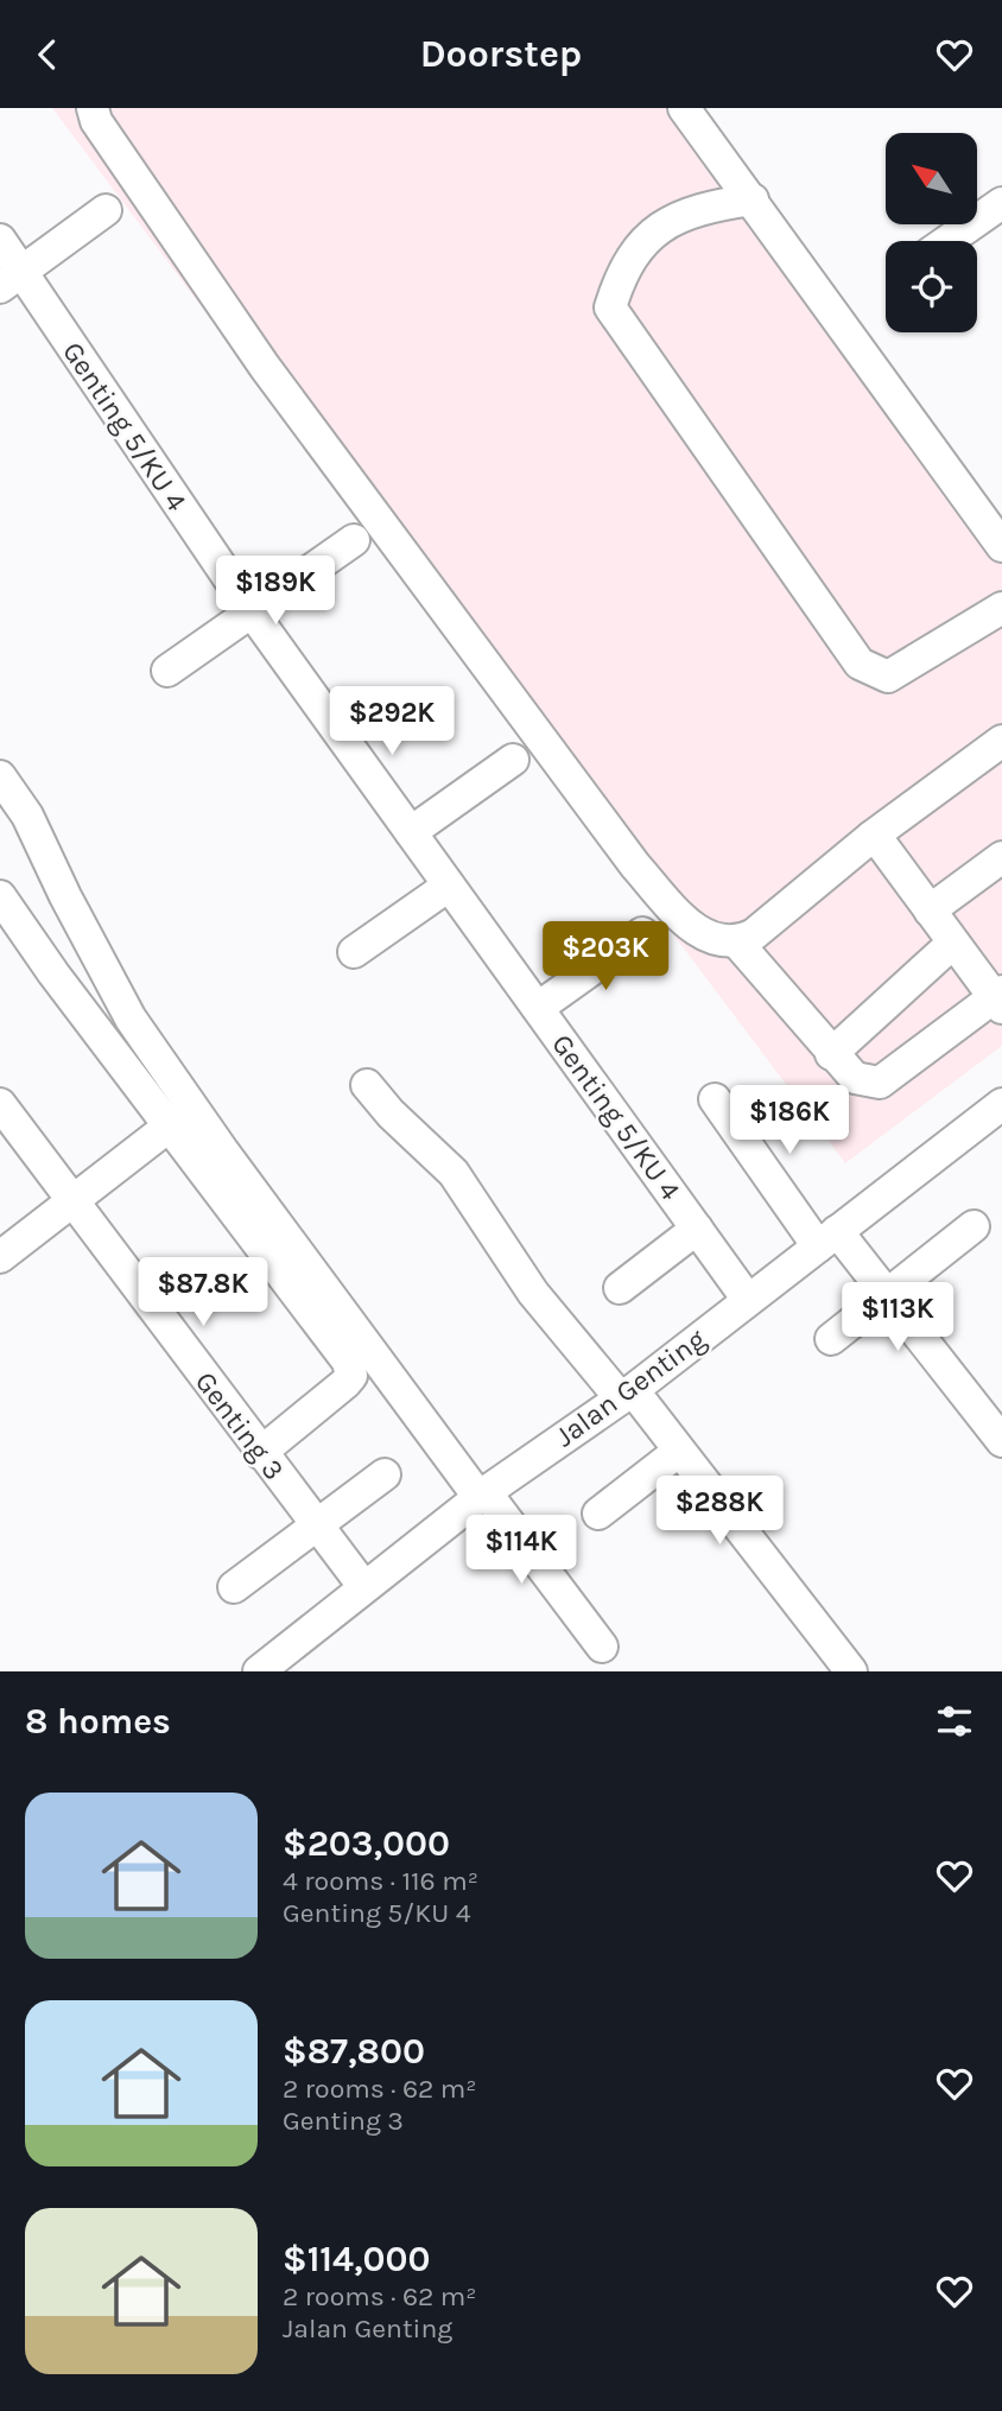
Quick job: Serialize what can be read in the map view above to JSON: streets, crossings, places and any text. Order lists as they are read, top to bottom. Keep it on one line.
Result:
{"streets":{"street":["Genting 5/KU 4","Jalan Genting","Genting 3"]},"crossings":[["Genting 5/KU 4","Jalan Genting"],["Jalan Genting","Genting 3"]],"north":"top left","page":{"header":"Doorstep","price":["$189K","$292K","$203K","$186K","$87.8K","$113K","$288K","$114K"],"heading":"8 homes","list":[{"name":"$203,000","note":"4 rooms · 116 m² · Genting 5/KU 4"},{"name":"$87,800","note":"2 rooms · 62 m² · Genting 3"},{"name":"$114,000","note":"2 rooms · 62 m² · Jalan Genting"}]}}
